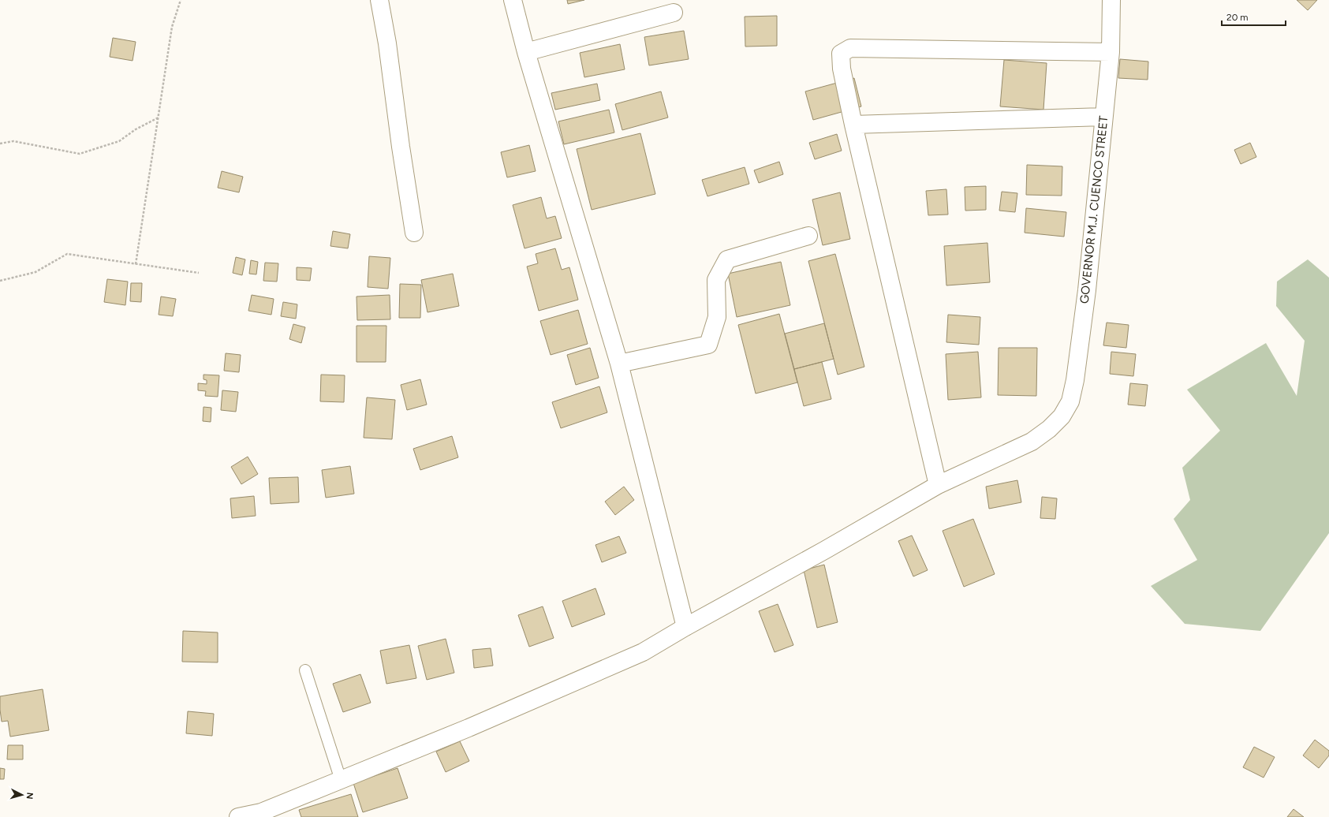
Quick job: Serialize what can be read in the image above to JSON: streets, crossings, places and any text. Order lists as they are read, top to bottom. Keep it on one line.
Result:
{"streets":{"street":["GOVERNOR M.J. CUENCO STREET"]},"scale_bar":"20 m","north":"right"}
